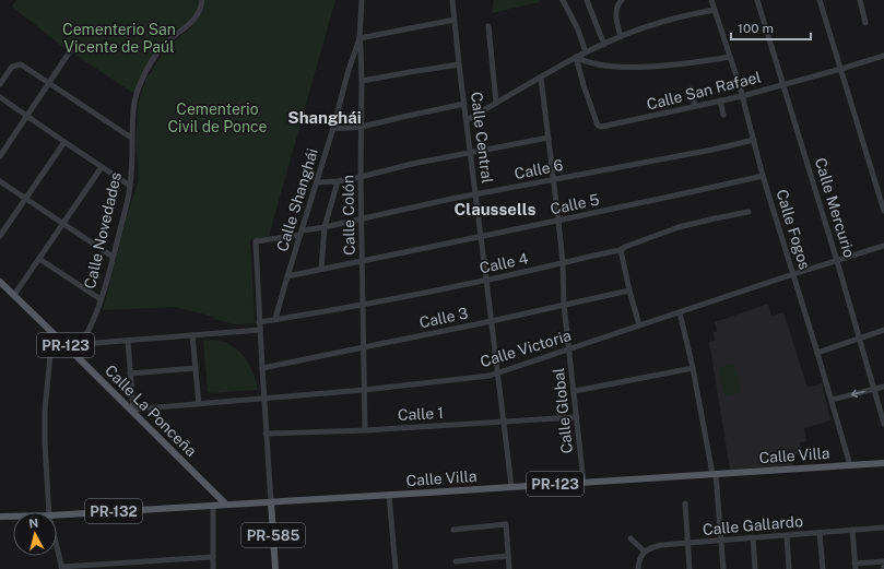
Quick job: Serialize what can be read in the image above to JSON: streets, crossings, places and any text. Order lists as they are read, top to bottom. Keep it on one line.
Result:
{"streets":{"main road":["PR-123","Calle La Ponceña","Calle Villa","PR-132","PR-585"],"street":["Calle San Rafael","Calle Central","Calle 6","Calle Shanghái","Calle 5","Calle Mercurio","Calle Colón","Calle Fogos","Calle Novedades","Calle 4","Calle 3","Calle Victoria","Calle Global","Calle 1","Calle Gallardo"]},"crossings":[["Calle San Rafael","Calle Mercurio"],["Calle San Rafael","Calle Fogos"],["Calle Central","Calle 6"],["Calle Central","Calle 5"],["Calle Central","Calle 4"],["Calle Central","Calle 3"],["Calle Central","Calle Victoria"],["Calle Central","Calle 1"],["Calle Central","Calle Villa"],["Calle 6","Calle Shanghái"],["Calle 6","Calle Colón"],["Calle 6","Calle Fogos"],["Calle 6","Calle 4"],["Calle 6","Calle Global"],["Calle Shanghái","Calle 5"],["Calle Shanghái","Calle Colón"],["Calle Shanghái","Calle 4"],["Calle 5","Calle Colón"],["Calle 5","Calle Fogos"],["Calle 5","Calle Global"],["Calle Mercurio","Calle Victoria"],["Calle Colón","Calle 4"],["Calle Colón","Calle 3"],["Calle Colón","Calle Victoria"],["Calle Colón","Calle 1"],["Calle Fogos","Calle Victoria"],["Calle Fogos","Calle Villa"],["Calle Novedades","Calle La Ponceña"],["Calle 4","Calle Global"],["Calle 3","Calle Global"],["Calle 3","PR-585"],["Calle Victoria","Calle La Ponceña"],["Calle Victoria","Calle Global"],["Calle Victoria","PR-585"],["Calle La Ponceña","Calle Villa"],["Calle Global","Calle 1"],["Calle Global","Calle Villa"],["Calle 1","PR-585"],["Calle Villa","PR-585"]],"districts":["Shanghái","Claussells"],"parks":["Cementerio San Vicente de Paúl","Cementerio Civil de Ponce"],"scale_bar":"100 m","north":"top"}
